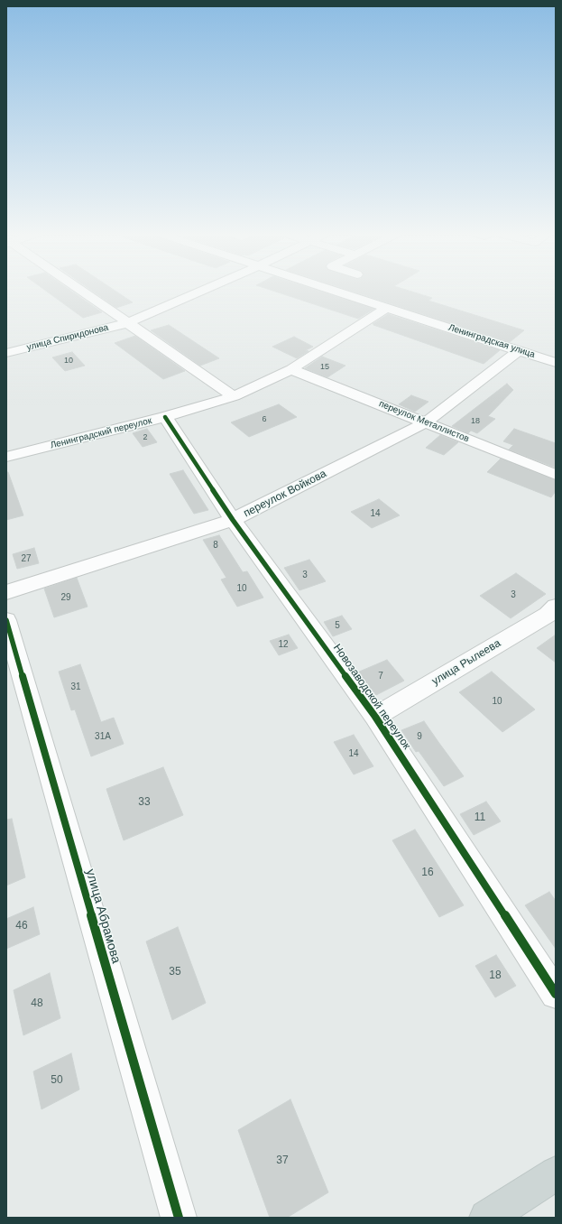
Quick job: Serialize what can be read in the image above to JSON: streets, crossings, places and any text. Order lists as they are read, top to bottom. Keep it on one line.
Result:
{"streets":{"street":["улица Спиридонова","Ленинградская улица","переулок Металлистов","Ленинградский переулок","переулок Войкова","улица Рылеева","Новозаводской переулок","улица Абрамова"]},"crossings":[["Ленинградская улица","Ленинградский переулок"],["Ленинградская улица","переулок Войкова"],["переулок Металлистов","Ленинградский переулок"],["переулок Металлистов","переулок Войкова"],["Ленинградский переулок","Новозаводской переулок"],["переулок Войкова","Новозаводской переулок"],["улица Рылеева","Новозаводской переулок"]],"house_numbers":["10","15","6","18","2","14","8","27","3","10","3","29","5","12","7","31","10","31А","9","14","33","11","16","46","35","18","48","50","37"]}
